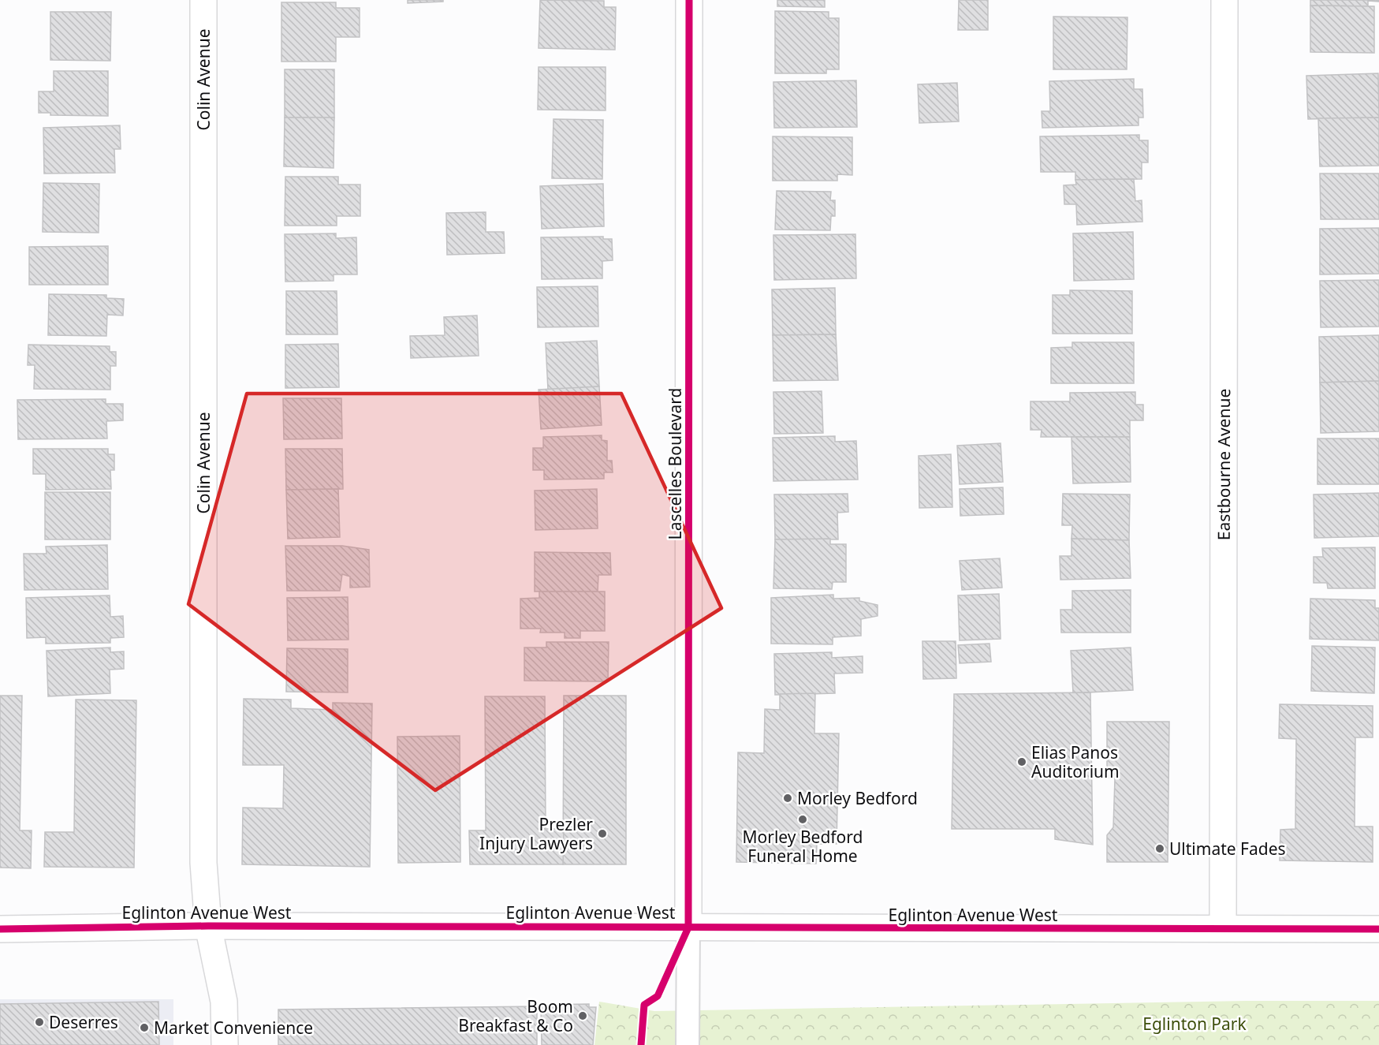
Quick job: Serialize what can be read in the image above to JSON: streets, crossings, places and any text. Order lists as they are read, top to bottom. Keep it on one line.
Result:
{"streets":{"street":["Colin Avenue","Lascelles Boulevard","Eastbourne Avenue","Eglinton Avenue West"]},"crossings":[["Colin Avenue","Eglinton Avenue West"],["Lascelles Boulevard","Eglinton Avenue West"],["Eastbourne Avenue","Eglinton Avenue West"]],"parks":["Eglinton Park"],"places":["Elias Panos Auditorium","Morley Bedford","Morley Bedford Funeral Home","Prezler Injury Lawyers","Ultimate Fades","Boom Breakfast & Co","Deserres","Market Convenience"]}
